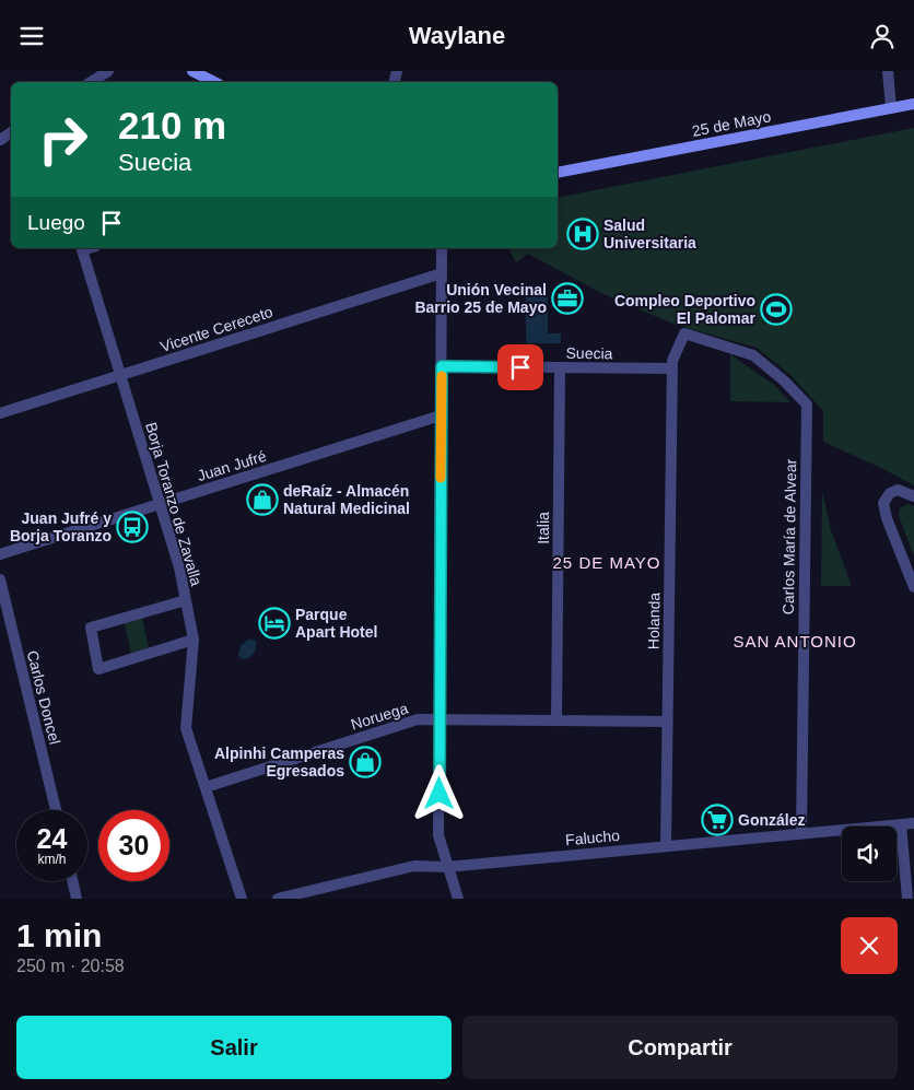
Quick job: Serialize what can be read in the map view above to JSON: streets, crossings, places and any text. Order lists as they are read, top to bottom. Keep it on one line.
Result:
{"streets":{"street":["25 de Mayo","Vicente Cereceto","Suecia","Juan Jufré","Borja Toranzo de Zavalla","Italia","Carlos María de Alvear","Holanda","Carlos Doncel","Noruega","Falucho"]},"crossings":[["Vicente Cereceto","Borja Toranzo de Zavalla"],["Suecia","Italia"],["Suecia","Holanda"],["Juan Jufré","Borja Toranzo de Zavalla"],["Borja Toranzo de Zavalla","Noruega"],["Italia","Noruega"],["Carlos María de Alvear","Holanda"],["Carlos María de Alvear","Falucho"],["Holanda","Noruega"],["Holanda","Falucho"]],"districts":["25 DE MAYO","SAN ANTONIO"],"places":{"hospital":["Salud Universitaria"],"office":["Unión Vecinal Barrio 25 de Mayo"],"sports":["Compleo Deportivo El Palomar"],"shop":["deRaíz - Almacén Natural Medicinal","Alpinhi Camperas Egresados"],"bus stop":["Juan Jufré y Borja Toranzo"],"hotel":["Parque Apart Hotel"],"supermarket":["González"]},"page":{"header":"Waylane","turn":["210 m","Suecia"],"then":"Luego","speed":"24 km/h","limit":"30","heading":["1 min","250 m · 20:58"],"buttons":["Salir","Compartir"]}}
